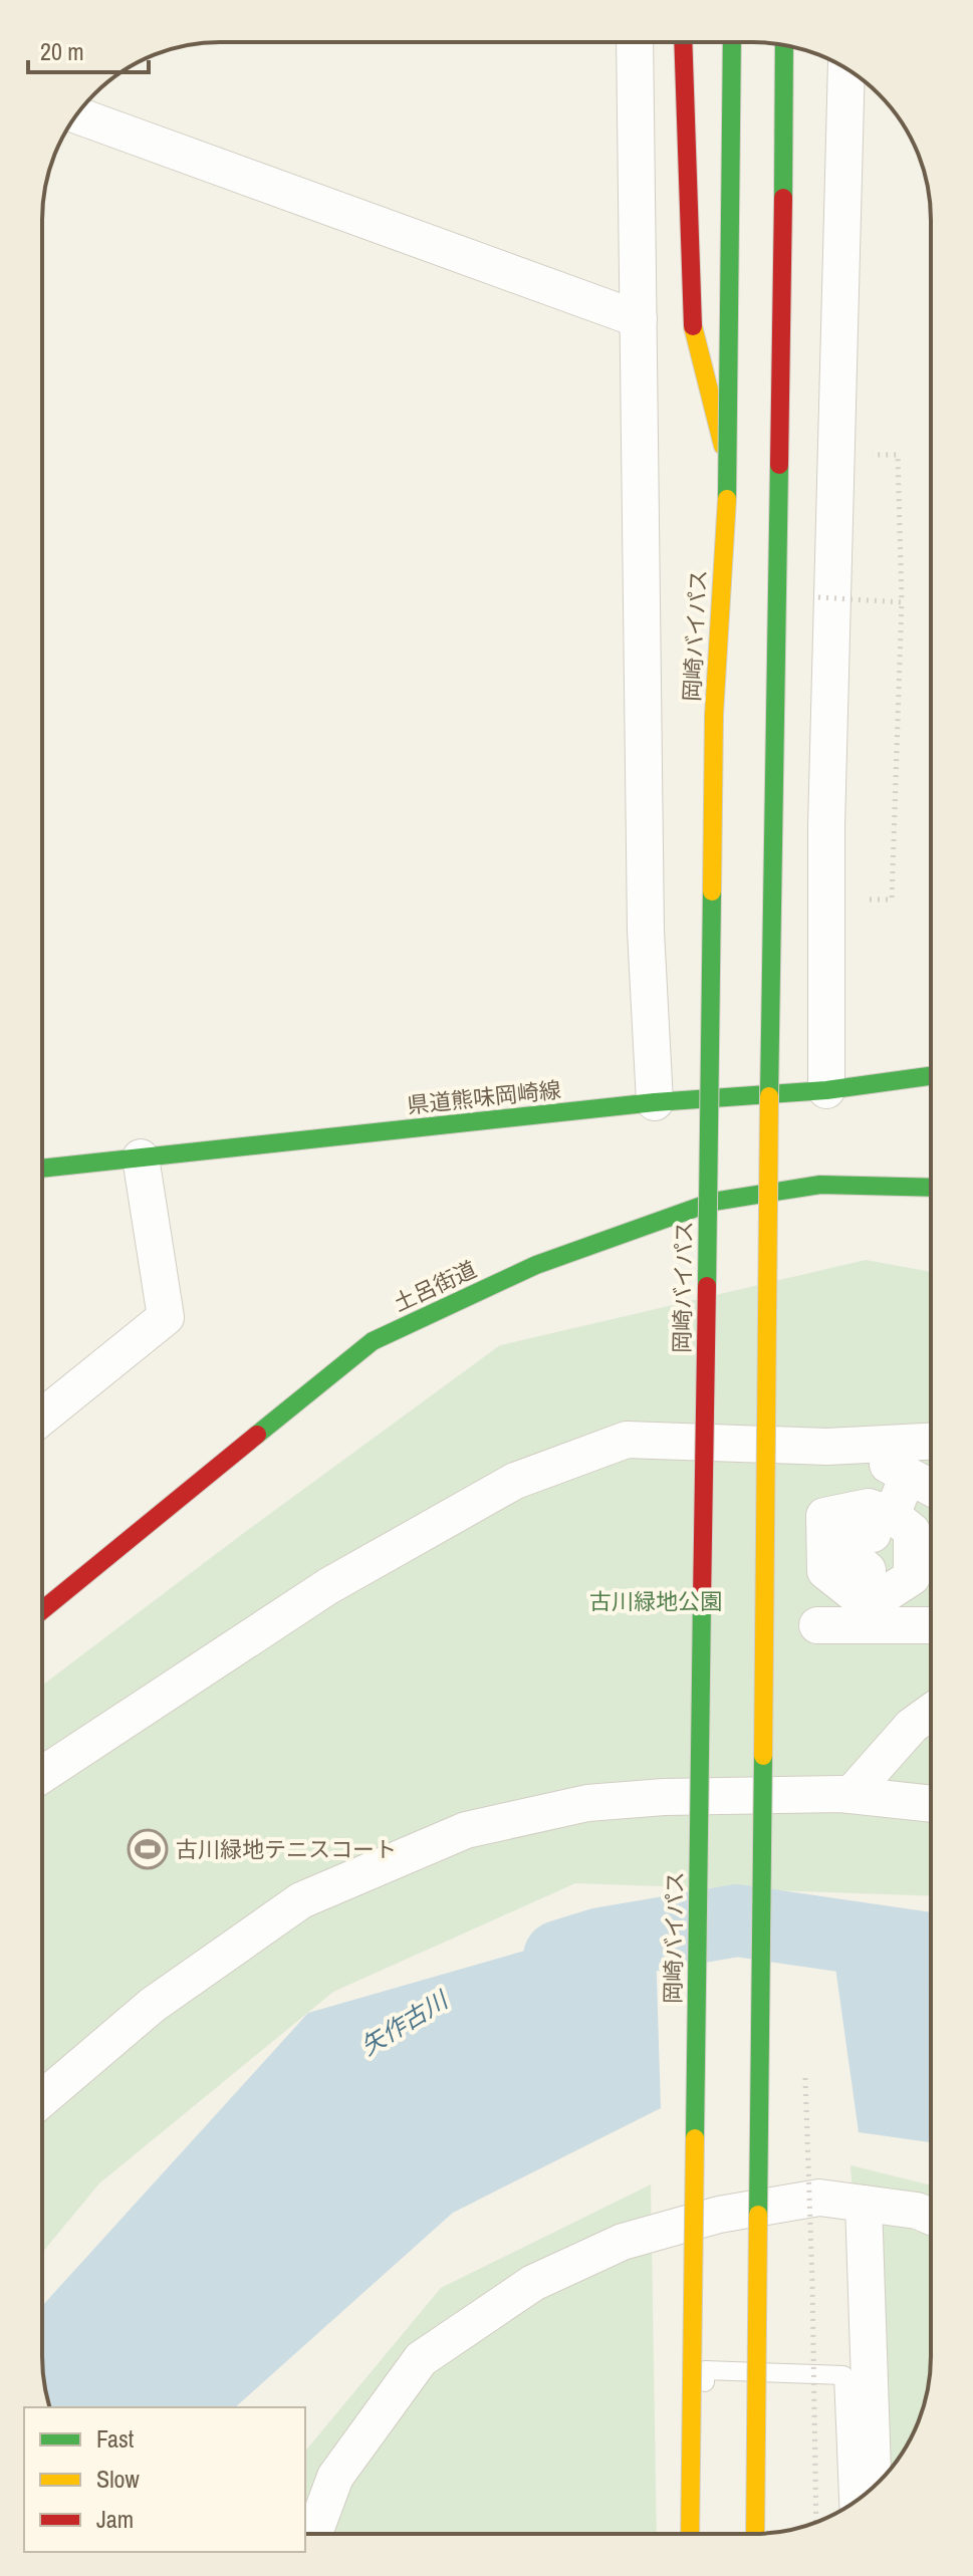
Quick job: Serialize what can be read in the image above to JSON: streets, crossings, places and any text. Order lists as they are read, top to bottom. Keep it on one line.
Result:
{"streets":{"main road":["岡崎バイパス","県道熊味岡崎線","土呂街道"]},"water":["矢作古川"],"parks":["古川緑地公園"],"places":{"sports":["古川緑地テニスコート"]},"legend":["Fast","Slow","Jam"],"scale_bar":"20 m"}
